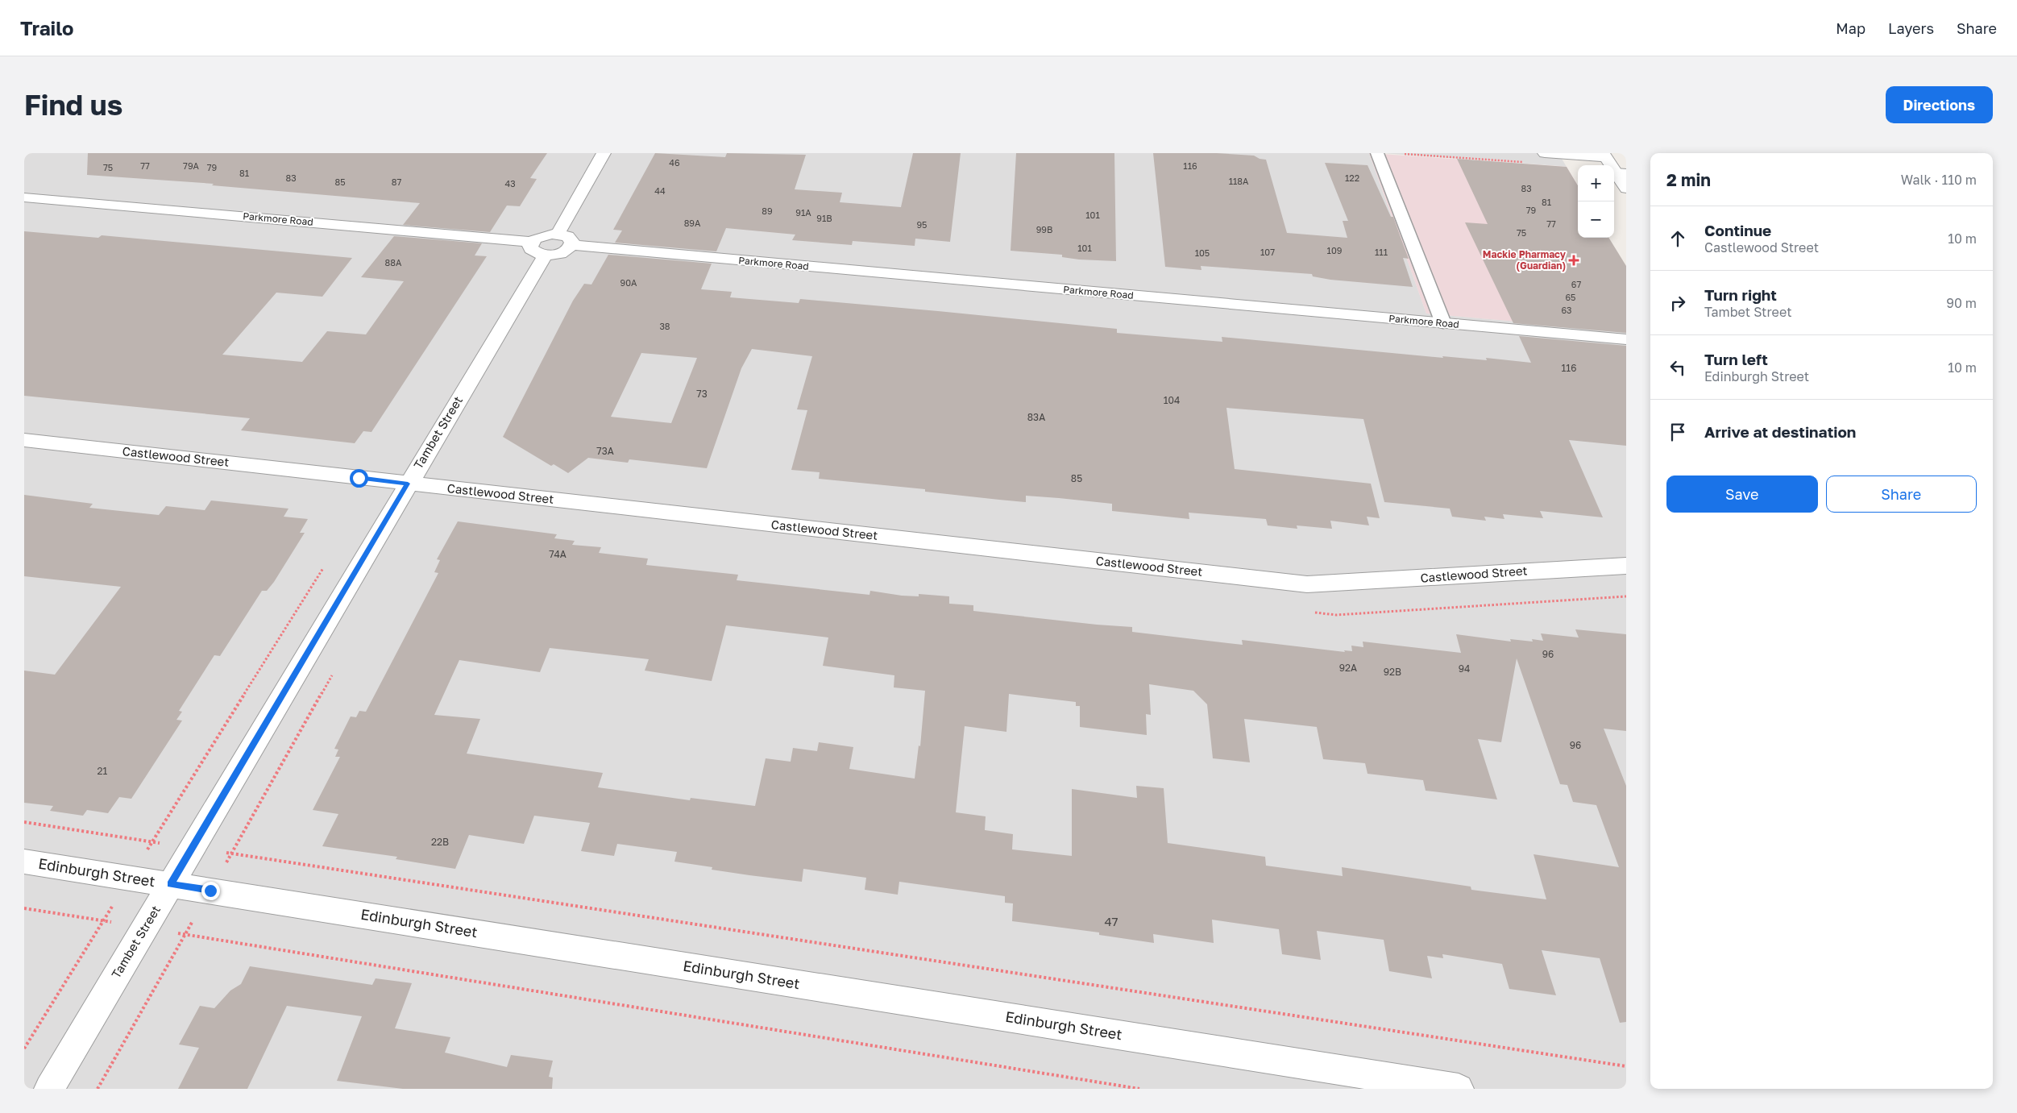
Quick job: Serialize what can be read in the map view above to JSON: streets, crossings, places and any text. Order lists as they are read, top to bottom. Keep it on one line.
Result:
{"streets":{"street":["Parkmore Road","Tambet Street","Castlewood Street","Edinburgh Street"]},"crossings":[["Parkmore Road","Tambet Street"],["Tambet Street","Castlewood Street"],["Tambet Street","Edinburgh Street"]],"places":{"health":["Mackie Pharmacy (Guardian)"]},"house_numbers":["46","77","79A","116","75","79","81","83","122","118A","85","87","43","83","44","81","79","89","91A","101","91B","89A","77","95","99B","75","101","109","107","111","105","88A","90A","67","65","63","38","116","73","104","83A","73A","85","74A","96","92A","94","92B","96","21","22B","47"],"page":{"header":"Trailo","nav":["Map","Layers","Share"],"buttons":["Directions",["Save","Share"]],"title":"Find us","heading":["2 min","Walk · 110 m"],"map_buttons":["+","−"],"list":[["Continue","Castlewood Street","10 m"],["Turn right","Tambet Street","90 m"],["Turn left","Edinburgh Street","10 m"],"Arrive at destination"]}}
